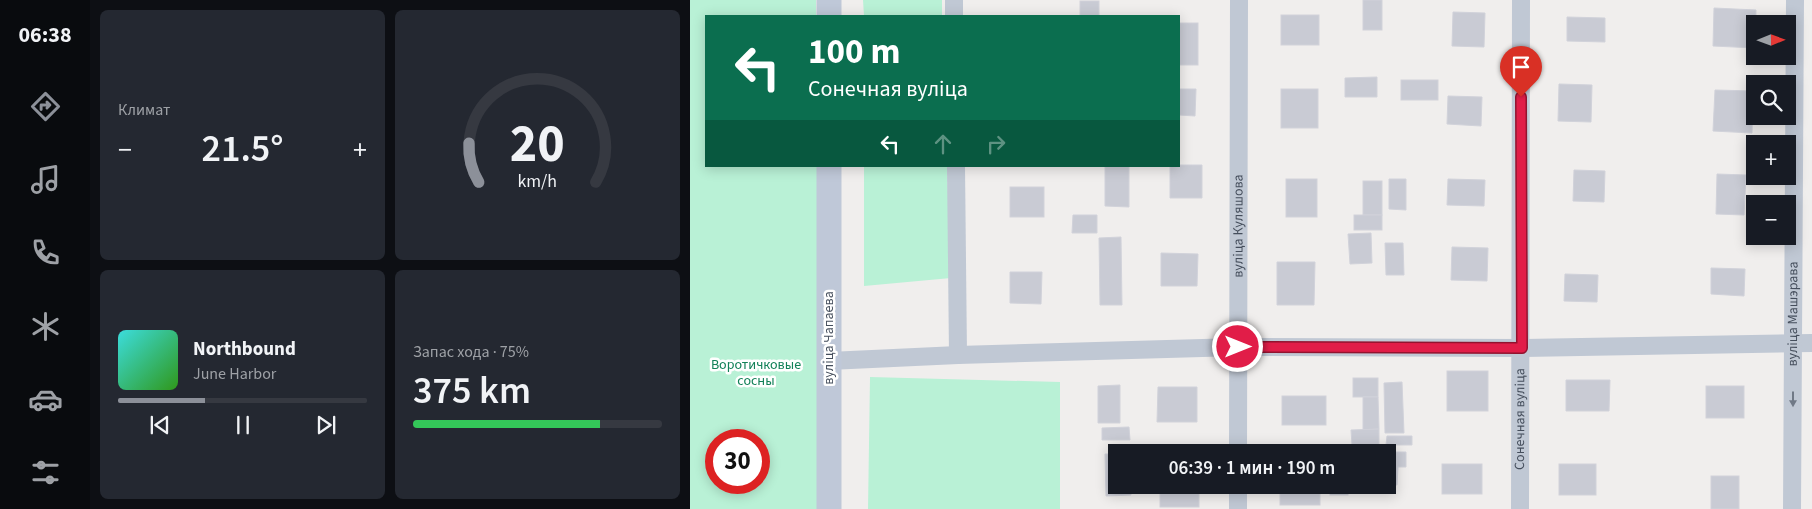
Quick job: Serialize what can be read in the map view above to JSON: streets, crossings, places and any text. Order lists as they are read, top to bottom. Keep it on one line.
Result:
{"streets":{"main road":["вуліца Чапаева"],"street":["вуліца Куляшова","вуліца Машэрава","Сонечная вуліца"]},"parks":["Воротичковые сосны"],"north":"right","page":{"tabs":"06:38","tile":["Климат",["Запас хода · 75%","375 km"]],"map_buttons":["+","−"],"turn":["100 m","Сонечная вуліца"],"heat":["−","21.5°","+"],"song":["Northbound","June Harbor"],"limit":"30","trip":"06:39 · 1 мин · 190 m","gauge":["20","km/h"]}}
